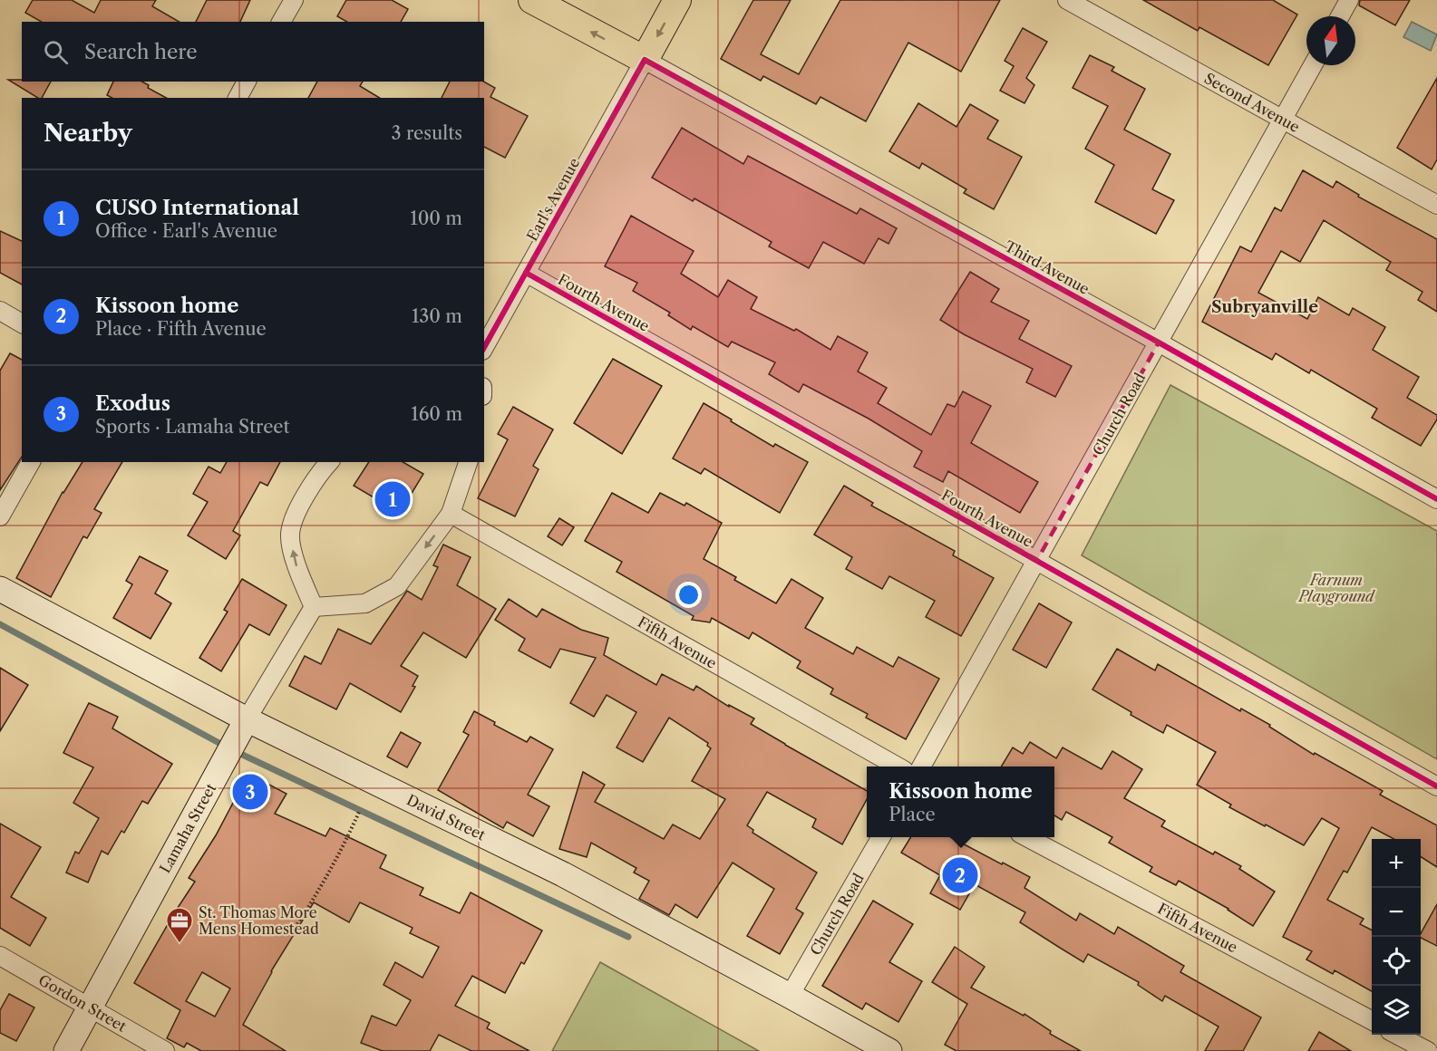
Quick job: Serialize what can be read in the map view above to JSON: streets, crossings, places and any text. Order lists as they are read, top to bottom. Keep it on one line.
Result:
{"streets":{"street":["Second Avenue","Earl's Avenue","Third Avenue","Fourth Avenue","Church Road","Fifth Avenue","David Street","Lamaha Street","Gordon Street"]},"crossings":[["Second Avenue","Church Road"],["Earl's Avenue","Third Avenue"],["Earl's Avenue","Fourth Avenue"],["Third Avenue","Church Road"],["Fourth Avenue","Church Road"],["Church Road","David Street"],["David Street","Lamaha Street"],["Lamaha Street","Gordon Street"]],"districts":["Subryanville"],"parks":["Farnum Playground"],"places":{"office":["St. Thomas More Mens Homestead"]},"north":"top","page":{"search":"Search here","heading":["Nearby","3 results"],"list":[{"mark":"1","name":"CUSO International","note":"Office · Earl's Avenue","value":"100 m"},{"mark":"2","name":"Kissoon home","note":"Place · Fifth Avenue","value":"130 m"},{"mark":"3","name":"Exodus","note":"Sports · Lamaha Street","value":"160 m"}],"pins":["1","3","2"],"popup":["Kissoon home","Place"],"map_buttons":["+","−"]}}
